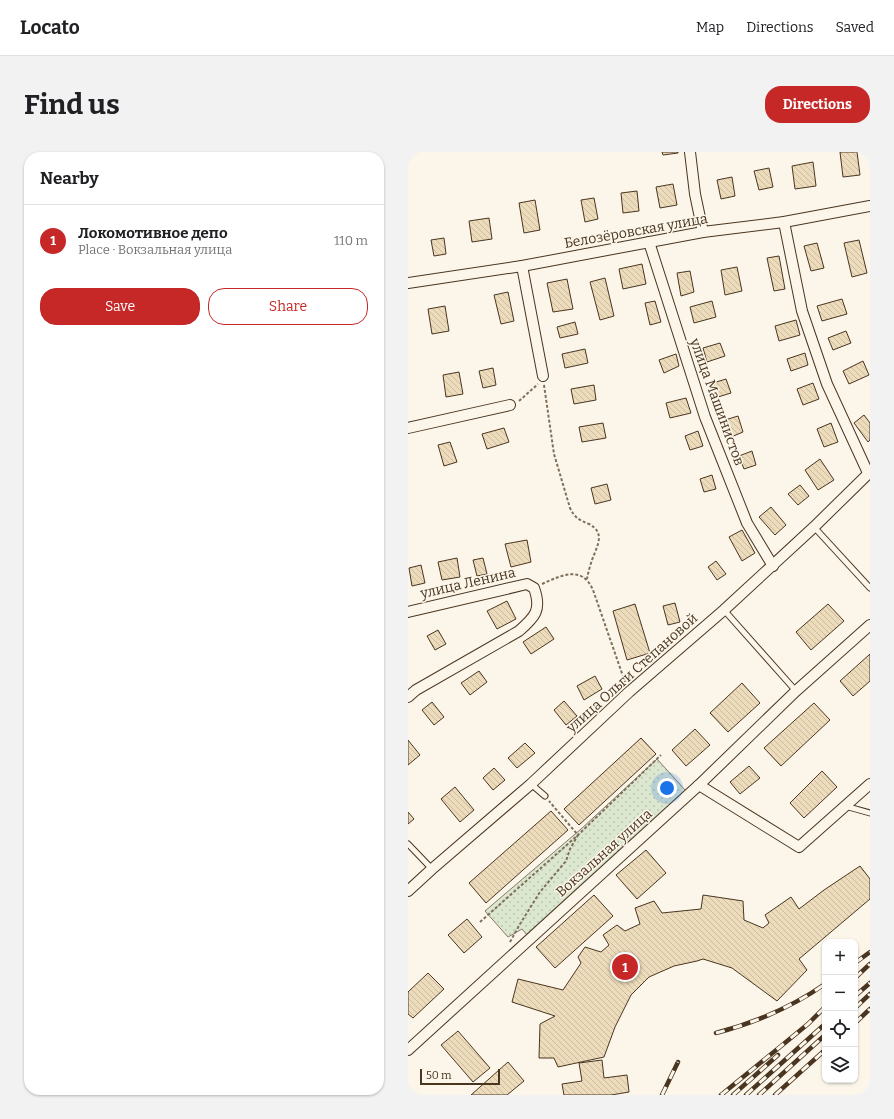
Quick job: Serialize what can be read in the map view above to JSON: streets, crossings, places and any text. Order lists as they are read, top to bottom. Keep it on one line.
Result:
{"streets":{"street":["Белозёровская улица","улица Машинистов","улица Ленина","улица Ольги Степановой","Вокзальная улица"]},"crossings":[["Белозёровская улица","улица Машинистов"],["улица Машинистов","улица Ольги Степановой"]],"scale_bar":"50 m","page":{"header":"Locato","nav":["Map","Directions","Saved"],"buttons":["Directions",["Save","Share"]],"title":"Find us","heading":"Nearby","list":[{"mark":"1","name":"Локомотивное депо","note":"Place · Вокзальная улица","value":"110 m"}],"map_buttons":["+","−"],"pins":"1","scale":"50 m"}}
